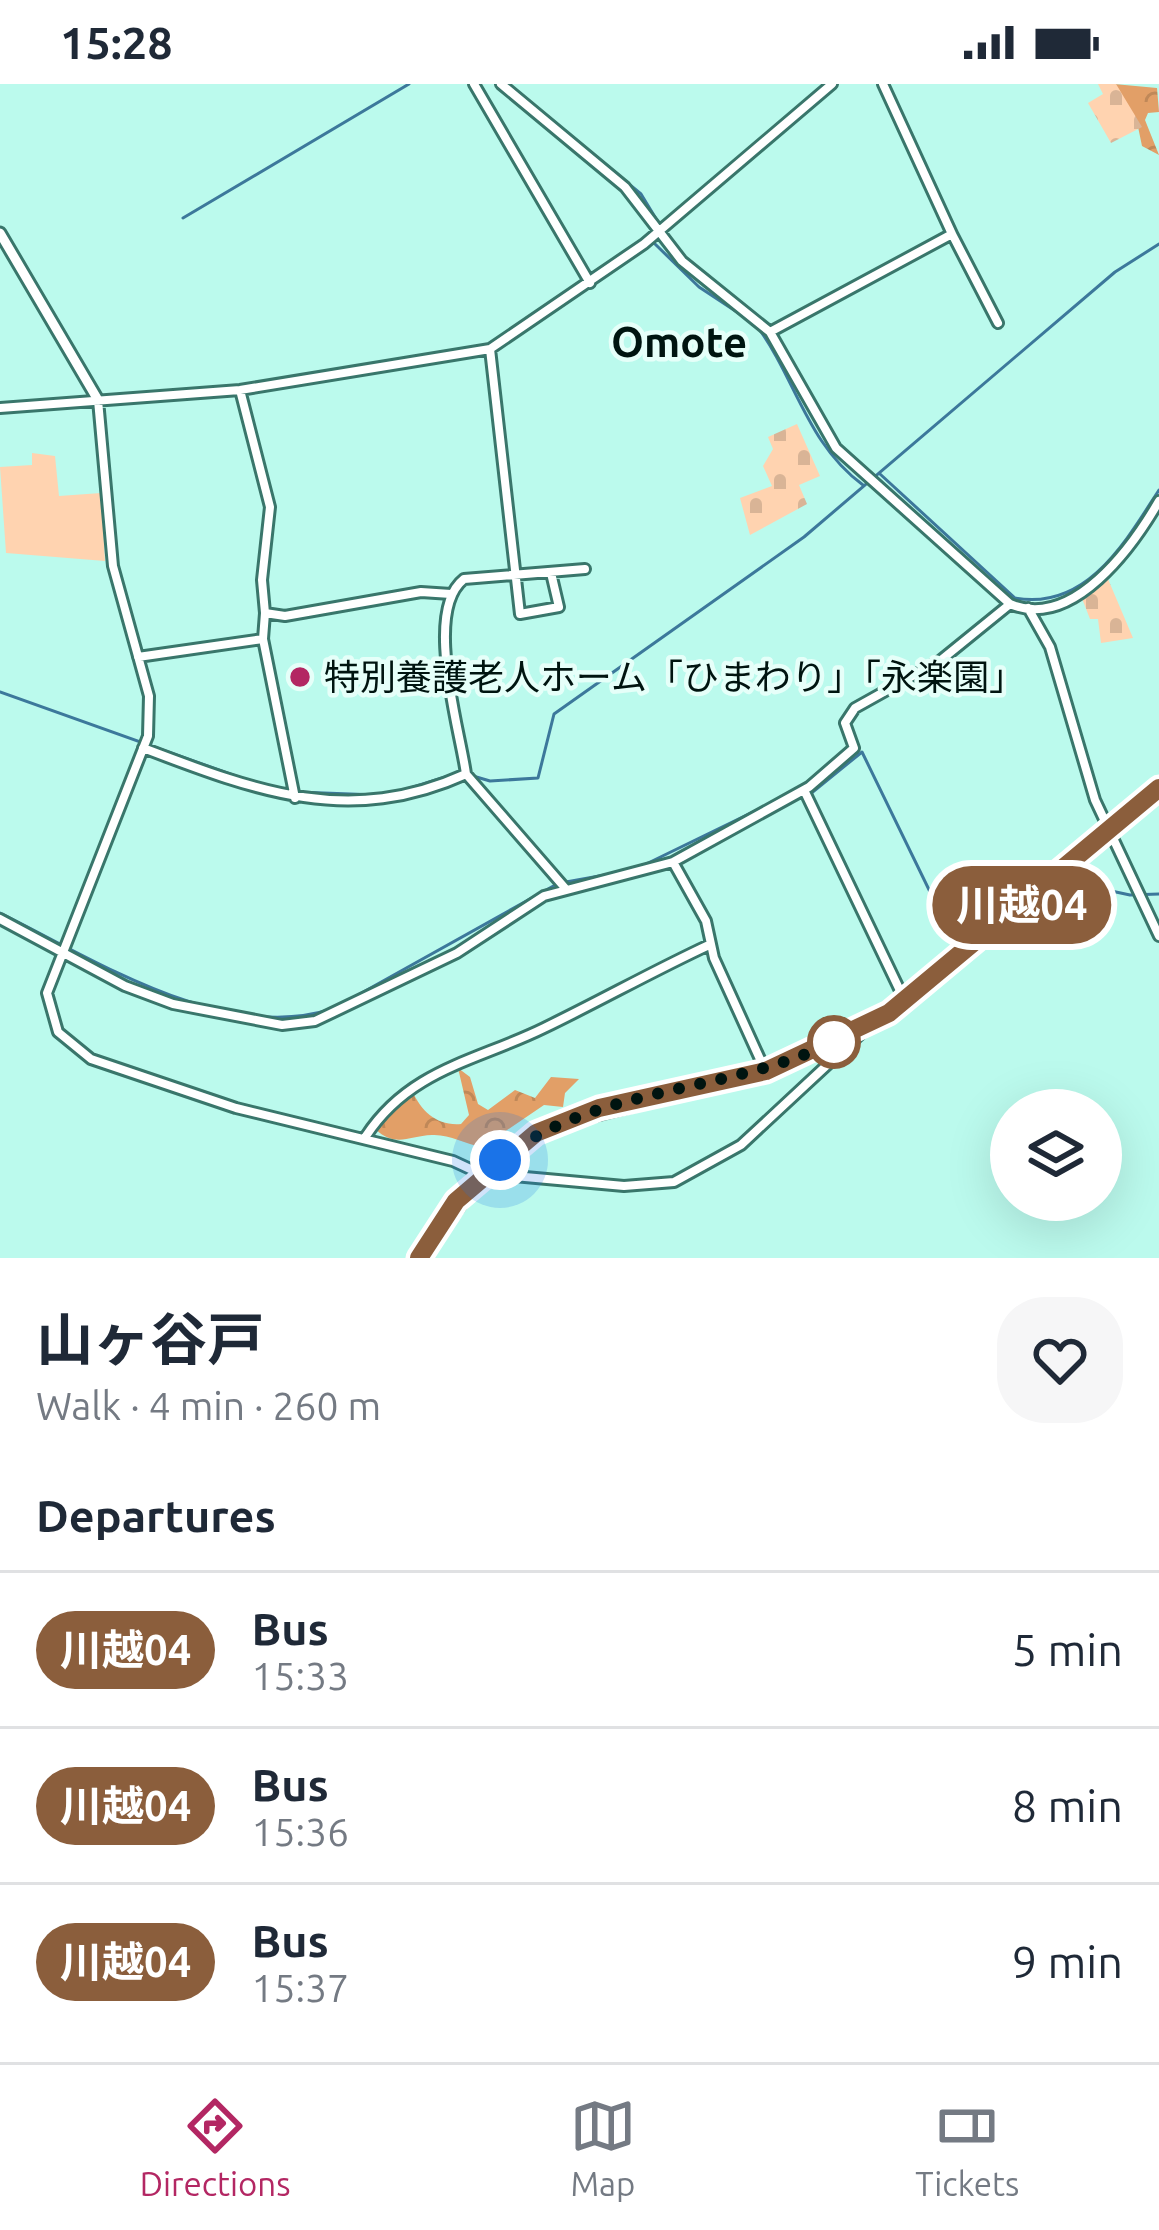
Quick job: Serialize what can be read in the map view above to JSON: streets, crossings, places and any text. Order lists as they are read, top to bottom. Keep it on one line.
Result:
{"districts":["Omote"],"places":["特別養護老人ホーム「ひまわり」「永楽園」"],"lines":["bus line 川越04"],"page":{"status":"15:28","on_map":"川越04","heading":[["山ヶ谷戸","Walk · 4 min · 260 m"],"Departures"],"list":[{"mark":"川越04","name":"Bus","note":"15:33","value":"5 min"},{"mark":"川越04","name":"Bus","note":"15:36","value":"8 min"},{"mark":"川越04","name":"Bus","note":"15:37","value":"9 min"}],"tabs":["Directions","Map","Tickets"]}}
